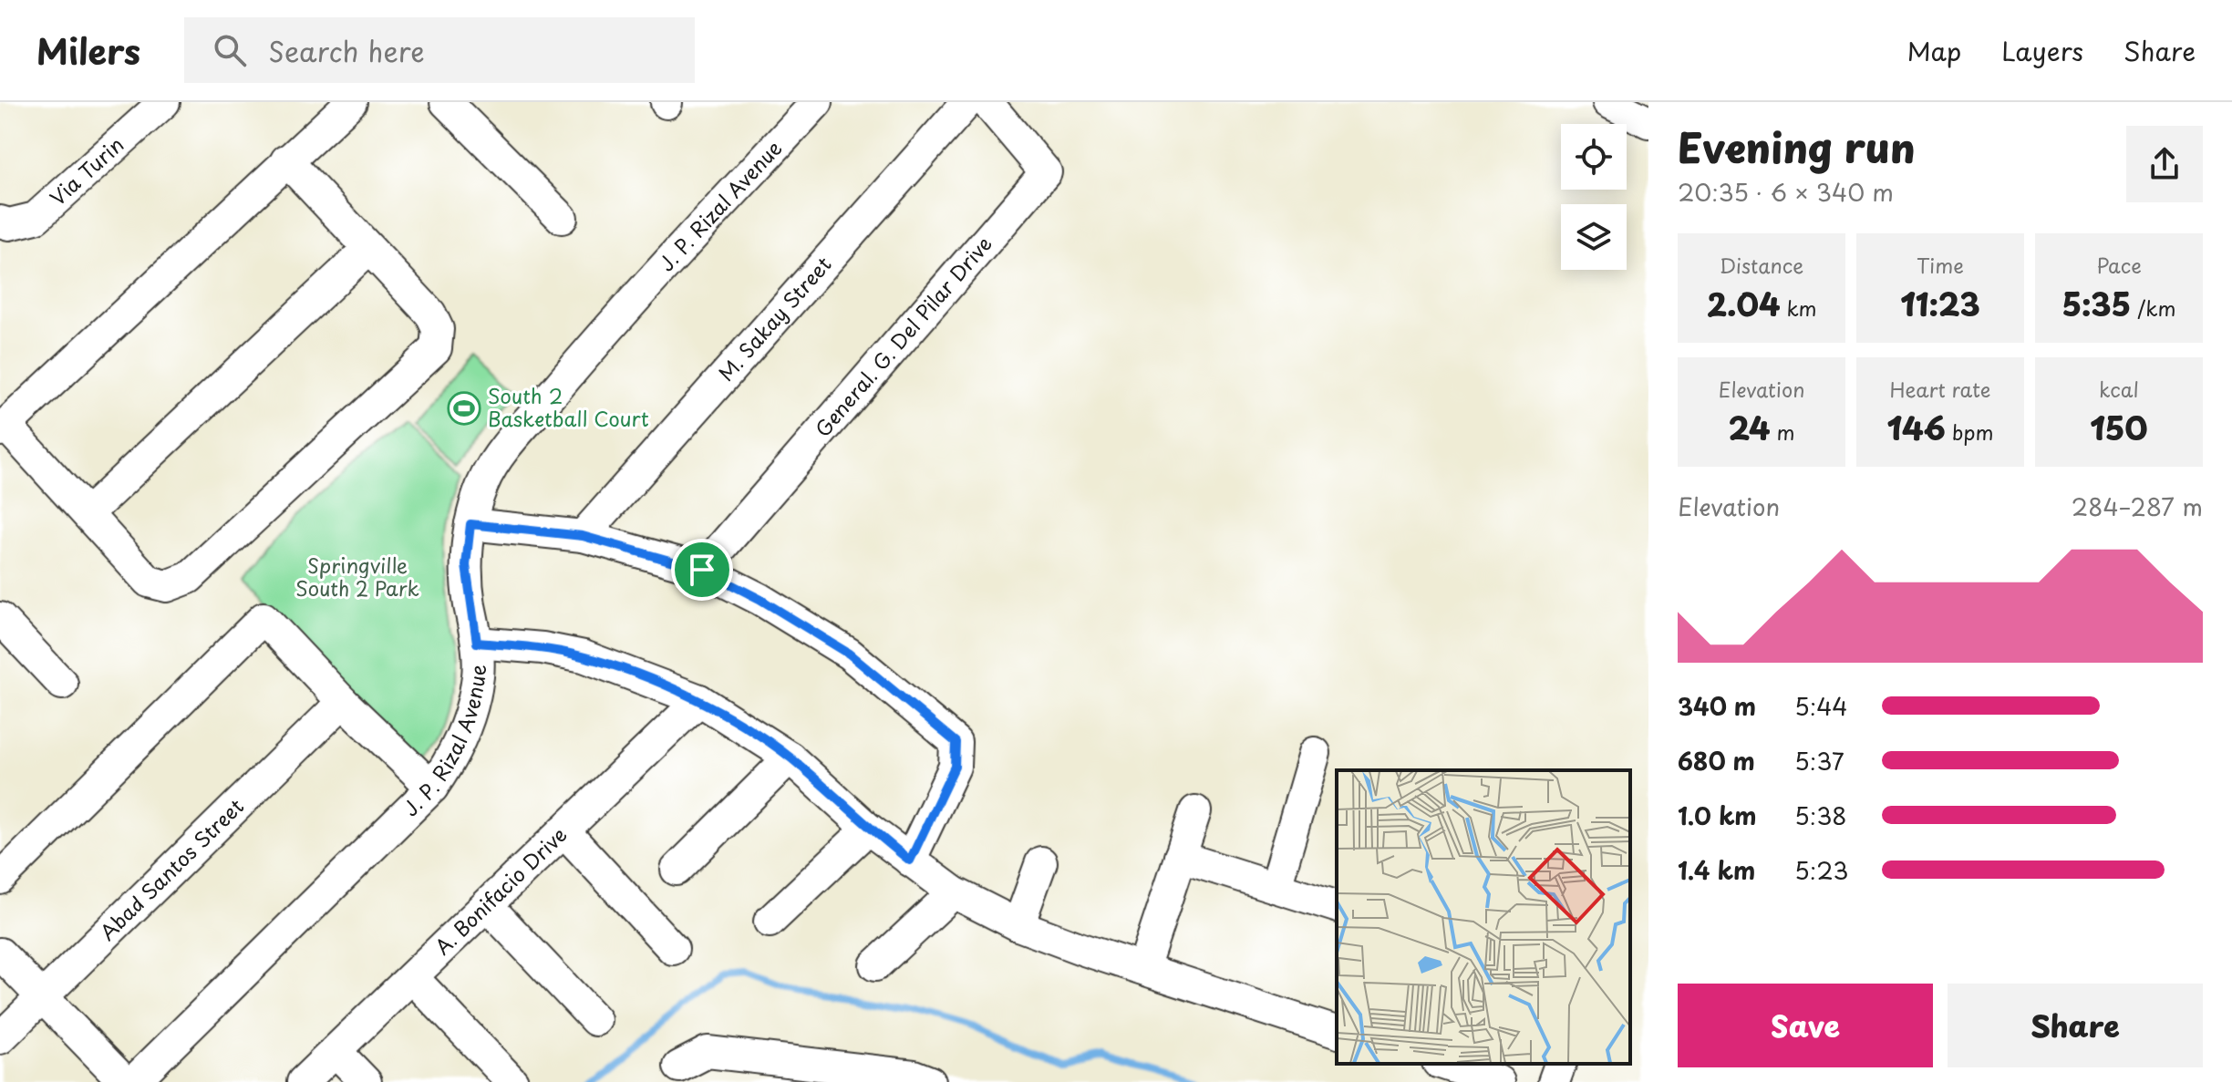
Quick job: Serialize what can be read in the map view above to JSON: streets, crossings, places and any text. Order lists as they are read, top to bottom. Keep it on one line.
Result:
{"streets":{"street":["Via Turin","J. P. Rizal Avenue","M. Sakay Street","General. G. Del Pilar Drive","Abad Santos Street","A. Bonifacio Drive"]},"parks":["Springville South 2 Park"],"places":{"sports":["South 2 Basketball Court"]},"page":{"header":"Milers","search":"Search here","nav":["Map","Layers","Share"],"heading":["Evening run","20:35 · 6 × 340 m"],"stats":[["Distance","2.04 km"],["Time","11:23"],["Pace","5:35 /km"],["Elevation","24 m"],["Heart rate","146 bpm"],["kcal","150"]],"chart":["Elevation","284–287 m"],"list":[{"name":"340 m","note":"5:44"},{"name":"680 m","note":"5:37"},{"name":"1.0 km","note":"5:38"},{"name":"1.4 km","note":"5:23"}],"buttons":["Save","Share"]}}
